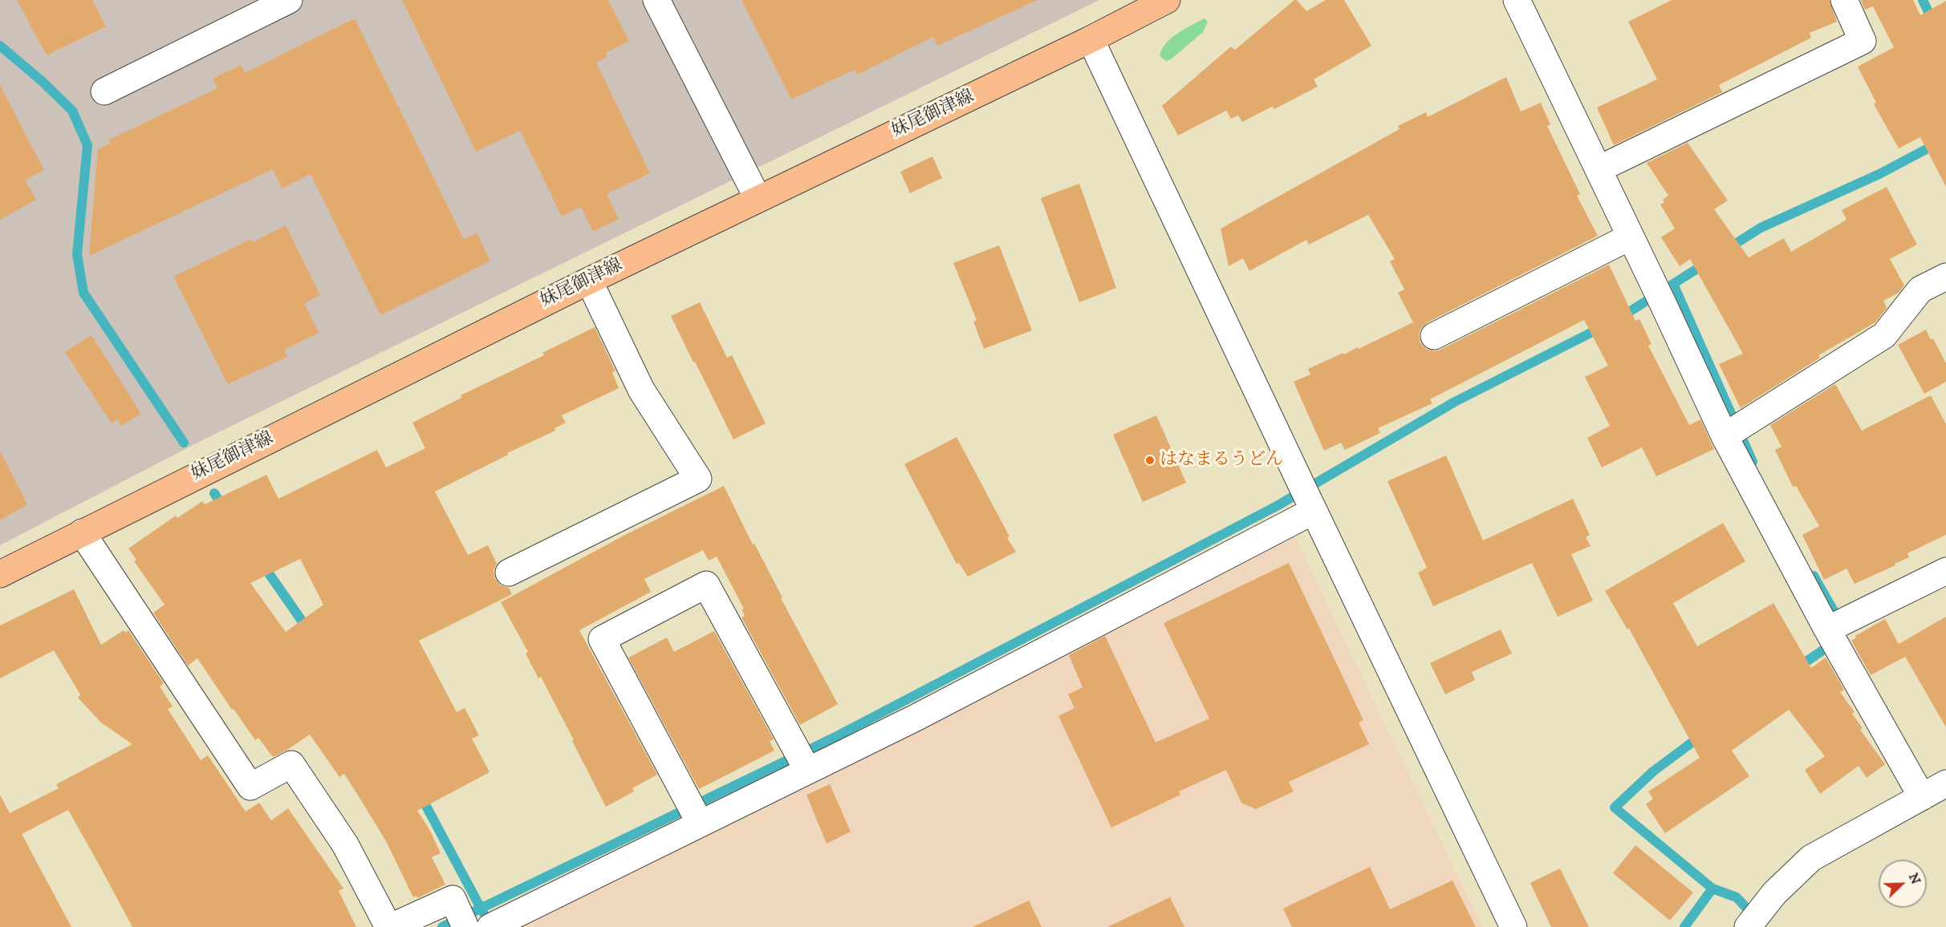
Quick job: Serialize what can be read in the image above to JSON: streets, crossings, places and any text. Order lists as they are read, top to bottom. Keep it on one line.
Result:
{"streets":{"main road":["妹尾御津線"]},"places":["はなまるうどん"],"north":"top right"}
